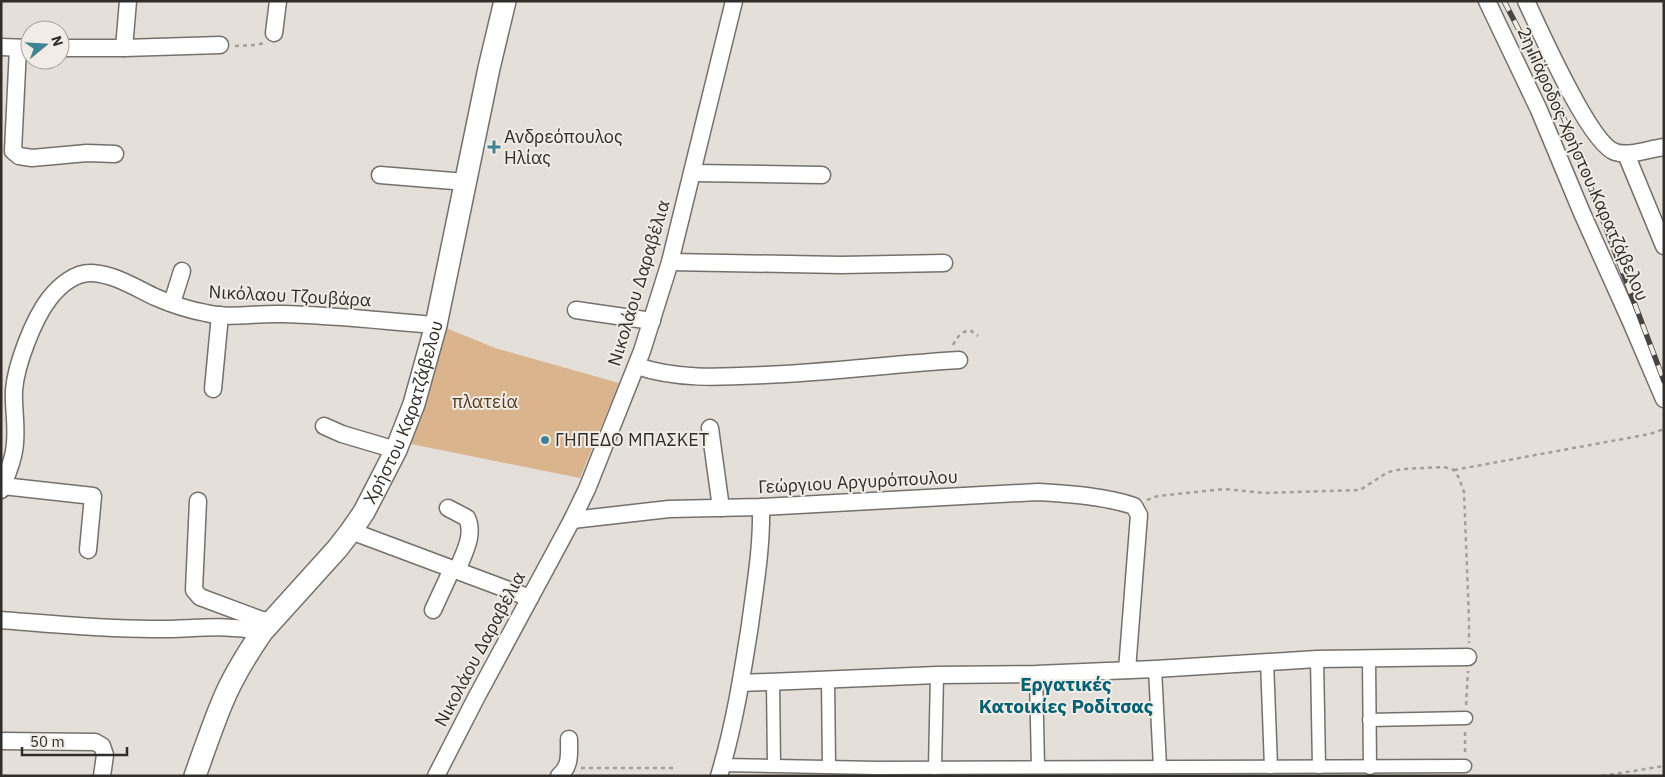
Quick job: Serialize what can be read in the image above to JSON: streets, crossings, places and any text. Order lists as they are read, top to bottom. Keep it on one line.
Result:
{"streets":{"street":["2η Πάροδος Χρήστου Καρατζάβελου","Νικολάου Δαραβέλια","Νικόλαου Τζουβάρα","Χρήστου Καρατζάβελου","Γεώργιου Αργυρόπουλου"]},"crossings":[["Νικολάου Δαραβέλια","Γεώργιου Αργυρόπουλου"],["Νικόλαου Τζουβάρα","Χρήστου Καρατζάβελου"]],"districts":["Εργατικές Κατοικίες Ροδίτσας"],"parks":["πλατεία"],"places":{"health":["Ανδρεόπουλος Ηλίας"],"other":["ΓΗΠΕΔΟ ΜΠΑΣΚΕΤ"]},"scale_bar":"50 m","north":"right"}
